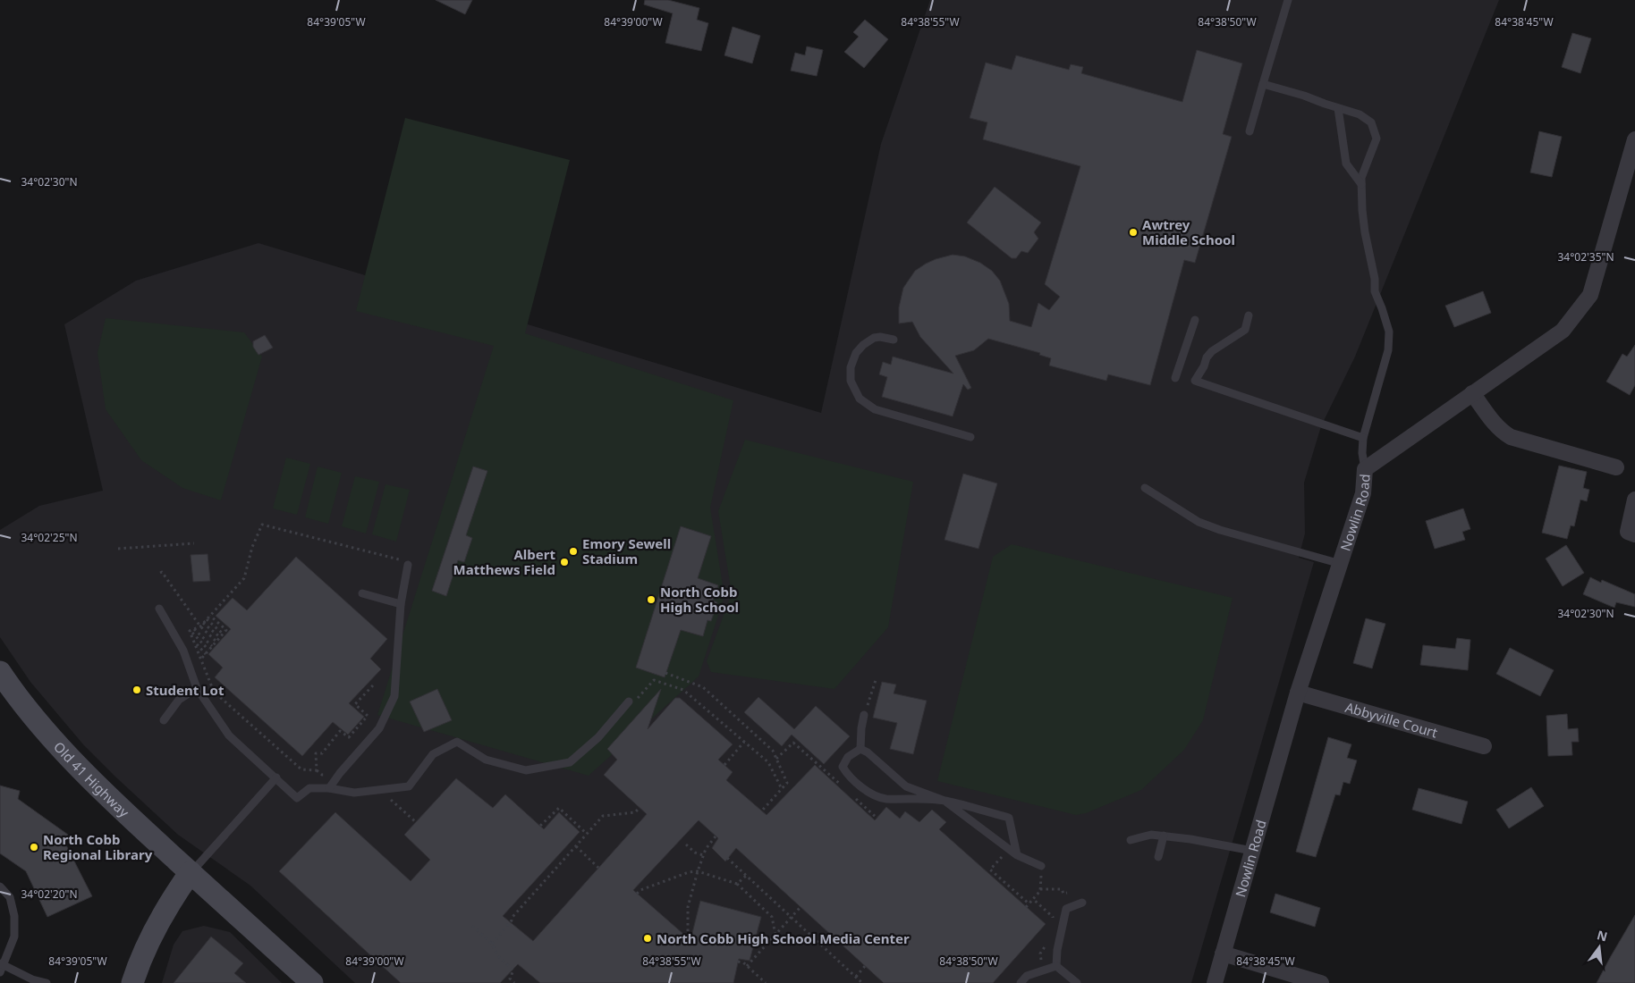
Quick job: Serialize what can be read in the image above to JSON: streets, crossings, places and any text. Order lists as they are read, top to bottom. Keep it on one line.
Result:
{"streets":{"main road":["Old 41 Highway"],"street":["Nowlin Road","Abbyville Court"]},"crossings":[["Nowlin Road","Abbyville Court"]],"places":["Awtrey Middle School","Emory Sewell Stadium","Albert Matthews Field","North Cobb High School","Student Lot","North Cobb Regional Library","North Cobb High School Media Center"],"north":"top","coordinates":["84°39'05\"W","84°39'00\"W","84°38'55\"W","84°38'50\"W","84°38'45\"W","34°02'30\"N","34°02'35\"N","34°02'25\"N","34°02'20\"N"]}
